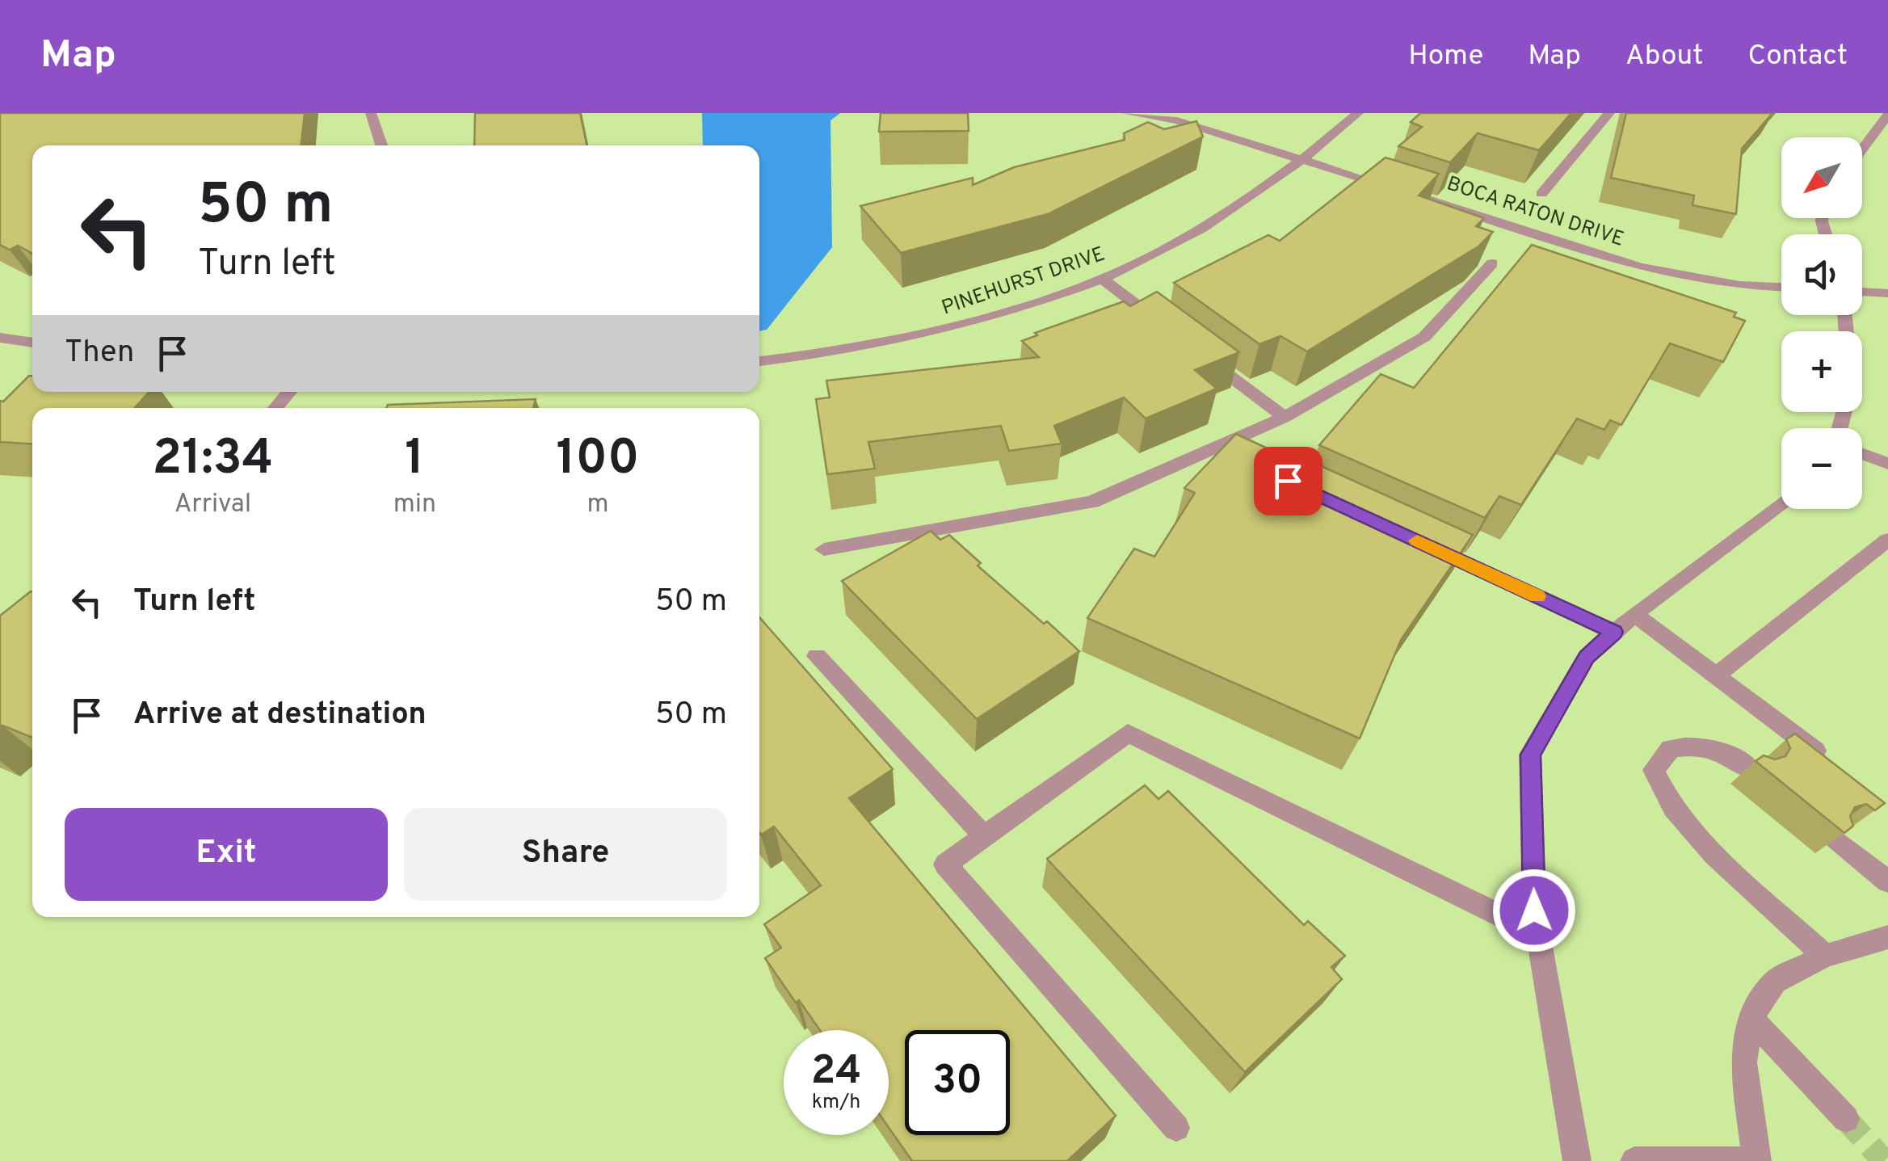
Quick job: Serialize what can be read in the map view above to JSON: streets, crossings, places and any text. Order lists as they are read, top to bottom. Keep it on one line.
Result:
{"streets":{"street":["BOCA RATON DRIVE","PINEHURST DRIVE"]},"north":"bottom left","page":{"header":"Map","nav":["Home","Map","About","Contact"],"map_buttons":["+","−"],"turn":["50 m","Turn left"],"then":"Then","eta":["21:34","Arrival","1","min","100","m"],"list":[{"name":"Turn left","value":"50 m"},{"name":"Arrive at destination","value":"50 m"}],"buttons":["Exit","Share"],"speed":"24 km/h","limit":"30"}}
